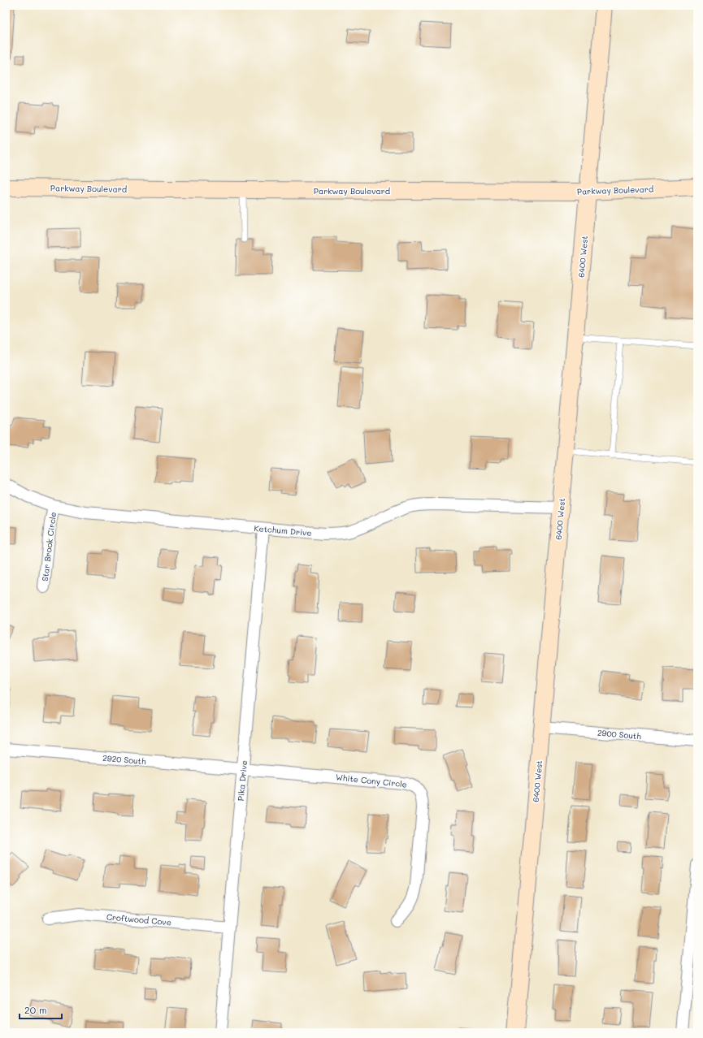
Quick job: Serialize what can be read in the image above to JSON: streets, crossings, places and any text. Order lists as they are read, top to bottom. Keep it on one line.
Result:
{"streets":{"street":["Parkway Boulevard","6400 West","Ketchum Drive","Star Brook Circle","2900 South","2920 South","Pika Drive","White Cony Circle","Croftwood Cove"]},"crossings":[["Parkway Boulevard","6400 West"],["6400 West","Ketchum Drive"],["6400 West","2900 South"],["Ketchum Drive","Star Brook Circle"],["Ketchum Drive","Pika Drive"],["2920 South","Pika Drive"],["2920 South","White Cony Circle"],["Pika Drive","White Cony Circle"],["Pika Drive","Croftwood Cove"]],"scale_bar":"20 m"}
